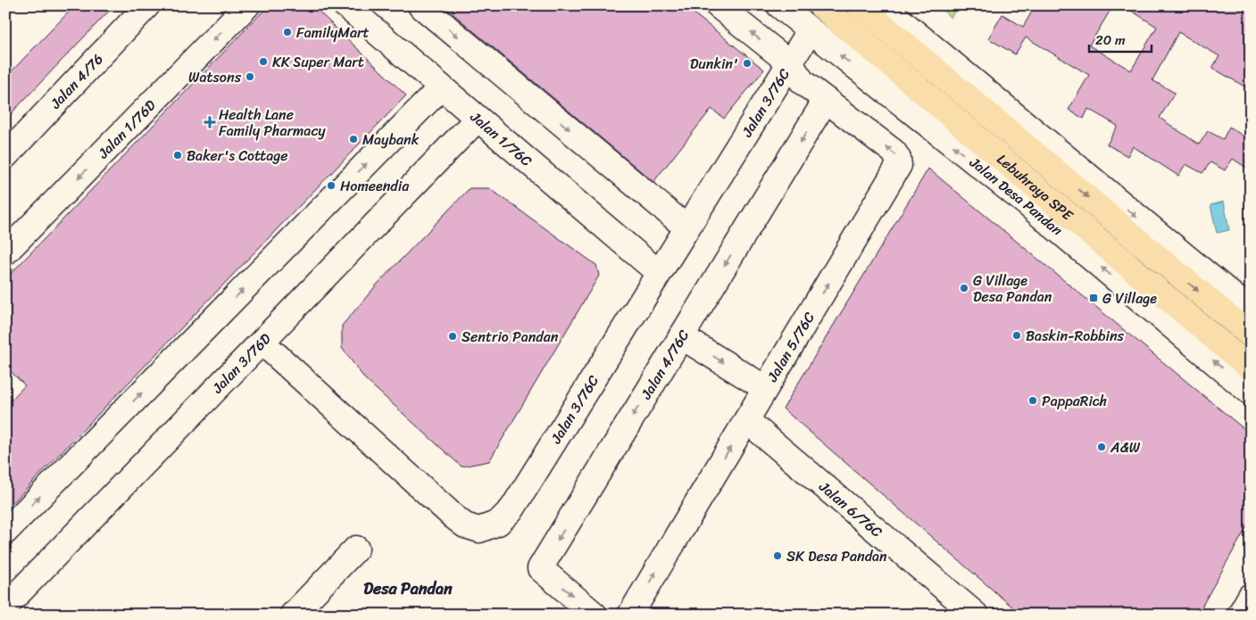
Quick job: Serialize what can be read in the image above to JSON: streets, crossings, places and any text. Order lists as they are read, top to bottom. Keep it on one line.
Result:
{"streets":{"highway":["Lebuhraya SPE"],"street":["Jalan 4/76","Jalan 3/76C","Jalan 1/76D","Jalan 1/76C","Jalan Desa Pandan","Jalan 5/76C","Jalan 3/76D","Jalan 4/76C","Jalan 6/76C"]},"crossings":[["Jalan 3/76C","Jalan 1/76C"],["Jalan 3/76C","Jalan Desa Pandan"],["Jalan 3/76C","Jalan 3/76D"],["Jalan 1/76C","Jalan 3/76D"],["Jalan 5/76C","Jalan 4/76C"],["Jalan 5/76C","Jalan 6/76C"]],"one_way":["Jalan 5/76C","Jalan 4/76C"],"districts":["Desa Pandan"],"places":{"other":["FamilyMart","KK Super Mart","Dunkin'","Watsons","Maybank","Baker's Cottage","Homeendia","G Village Desa Pandan","Baskin-Robbins","Sentrio Pandan","PappaRich","A&W","SK Desa Pandan"],"health":["Health Lane Family Pharmacy"],"transit":["G Village"]},"scale_bar":"20 m"}
